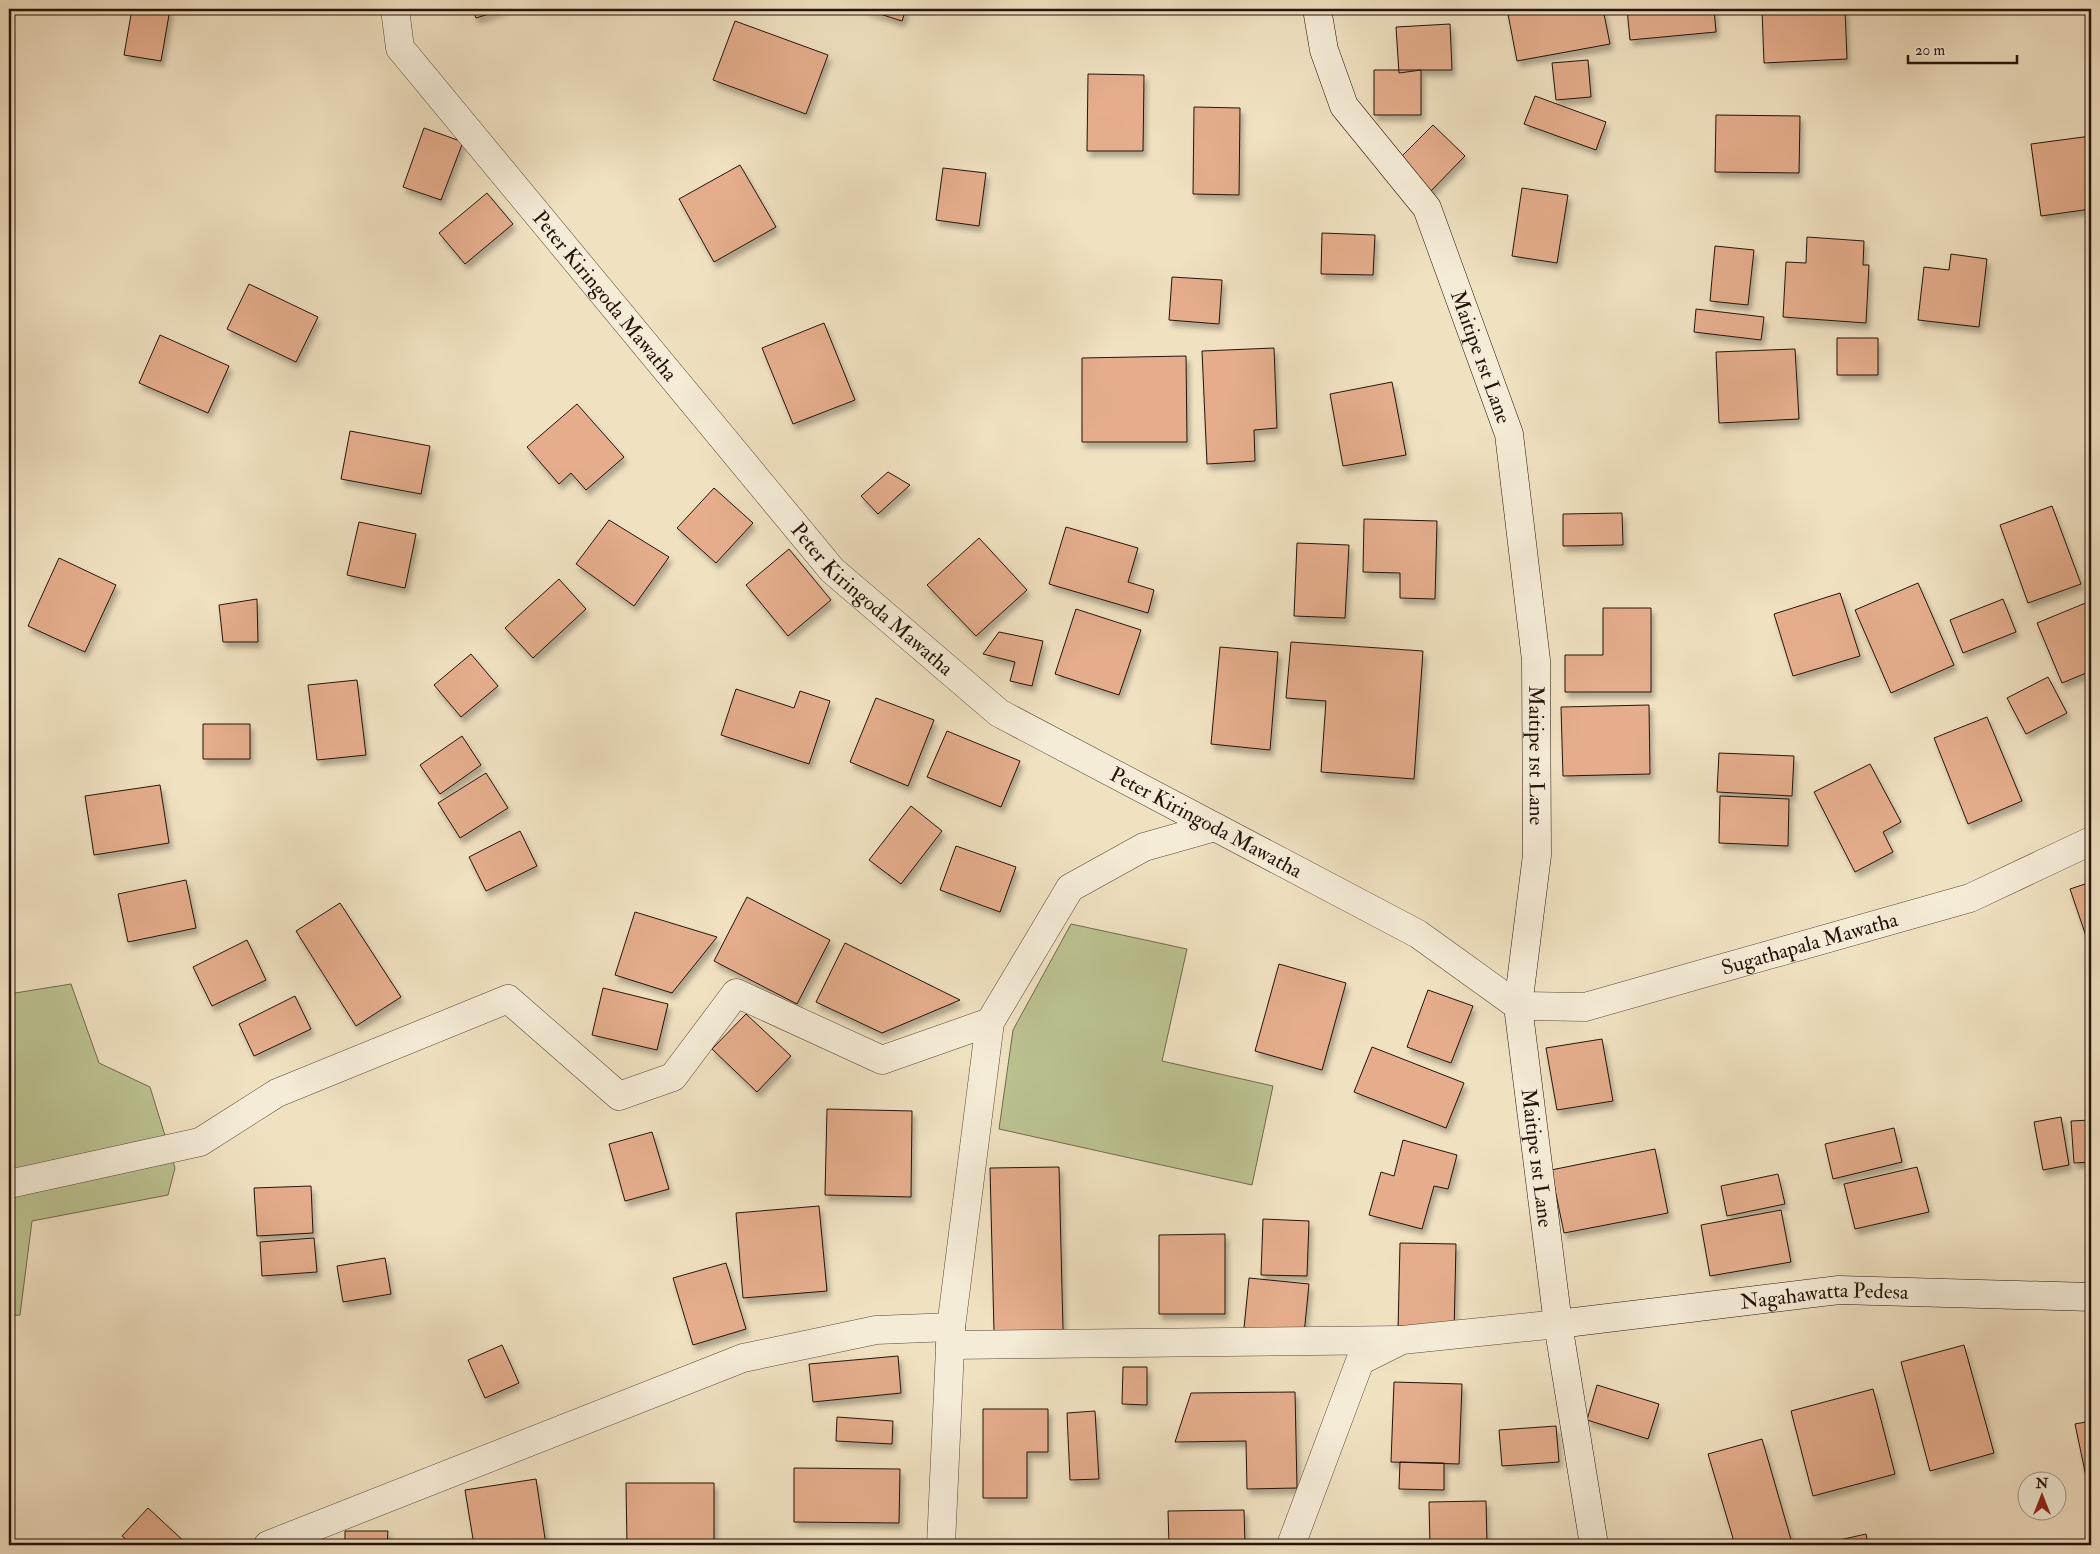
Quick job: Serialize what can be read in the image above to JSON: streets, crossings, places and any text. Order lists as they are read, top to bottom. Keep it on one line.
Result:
{"streets":{"street":["Peter Kiringoda Mawatha","Maitipe 1st Lane","Sugathapala Mawatha","Nagahawatta Pedesa"]},"crossings":[["Peter Kiringoda Mawatha","Maitipe 1st Lane"],["Peter Kiringoda Mawatha","Sugathapala Mawatha"],["Maitipe 1st Lane","Sugathapala Mawatha"],["Maitipe 1st Lane","Nagahawatta Pedesa"]],"scale_bar":"20 m","north":"top"}
